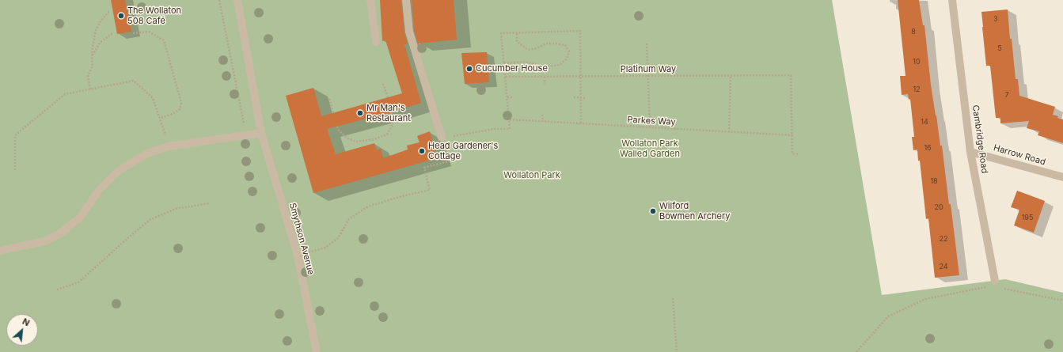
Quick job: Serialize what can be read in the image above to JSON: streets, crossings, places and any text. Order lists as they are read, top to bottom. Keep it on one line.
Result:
{"streets":{"street":["Cambridge Road","Harrow Road","Smythson Avenue"],"path":["Platinum Way","Parkes Way"]},"crossings":[["Platinum Way","Parkes Way"],["Cambridge Road","Harrow Road"]],"parks":["Wollaton Park Walled Garden","Wollaton Park"],"places":["The Wollaton 508 Café","Cucumber House","Mr Man's Restaurant","Head Gardener's Cottage","Wilford Bowmen Archery"],"house_numbers":["3","8","5","10","12","7","14","16","18","20","195","22","24"],"north":"top right"}
